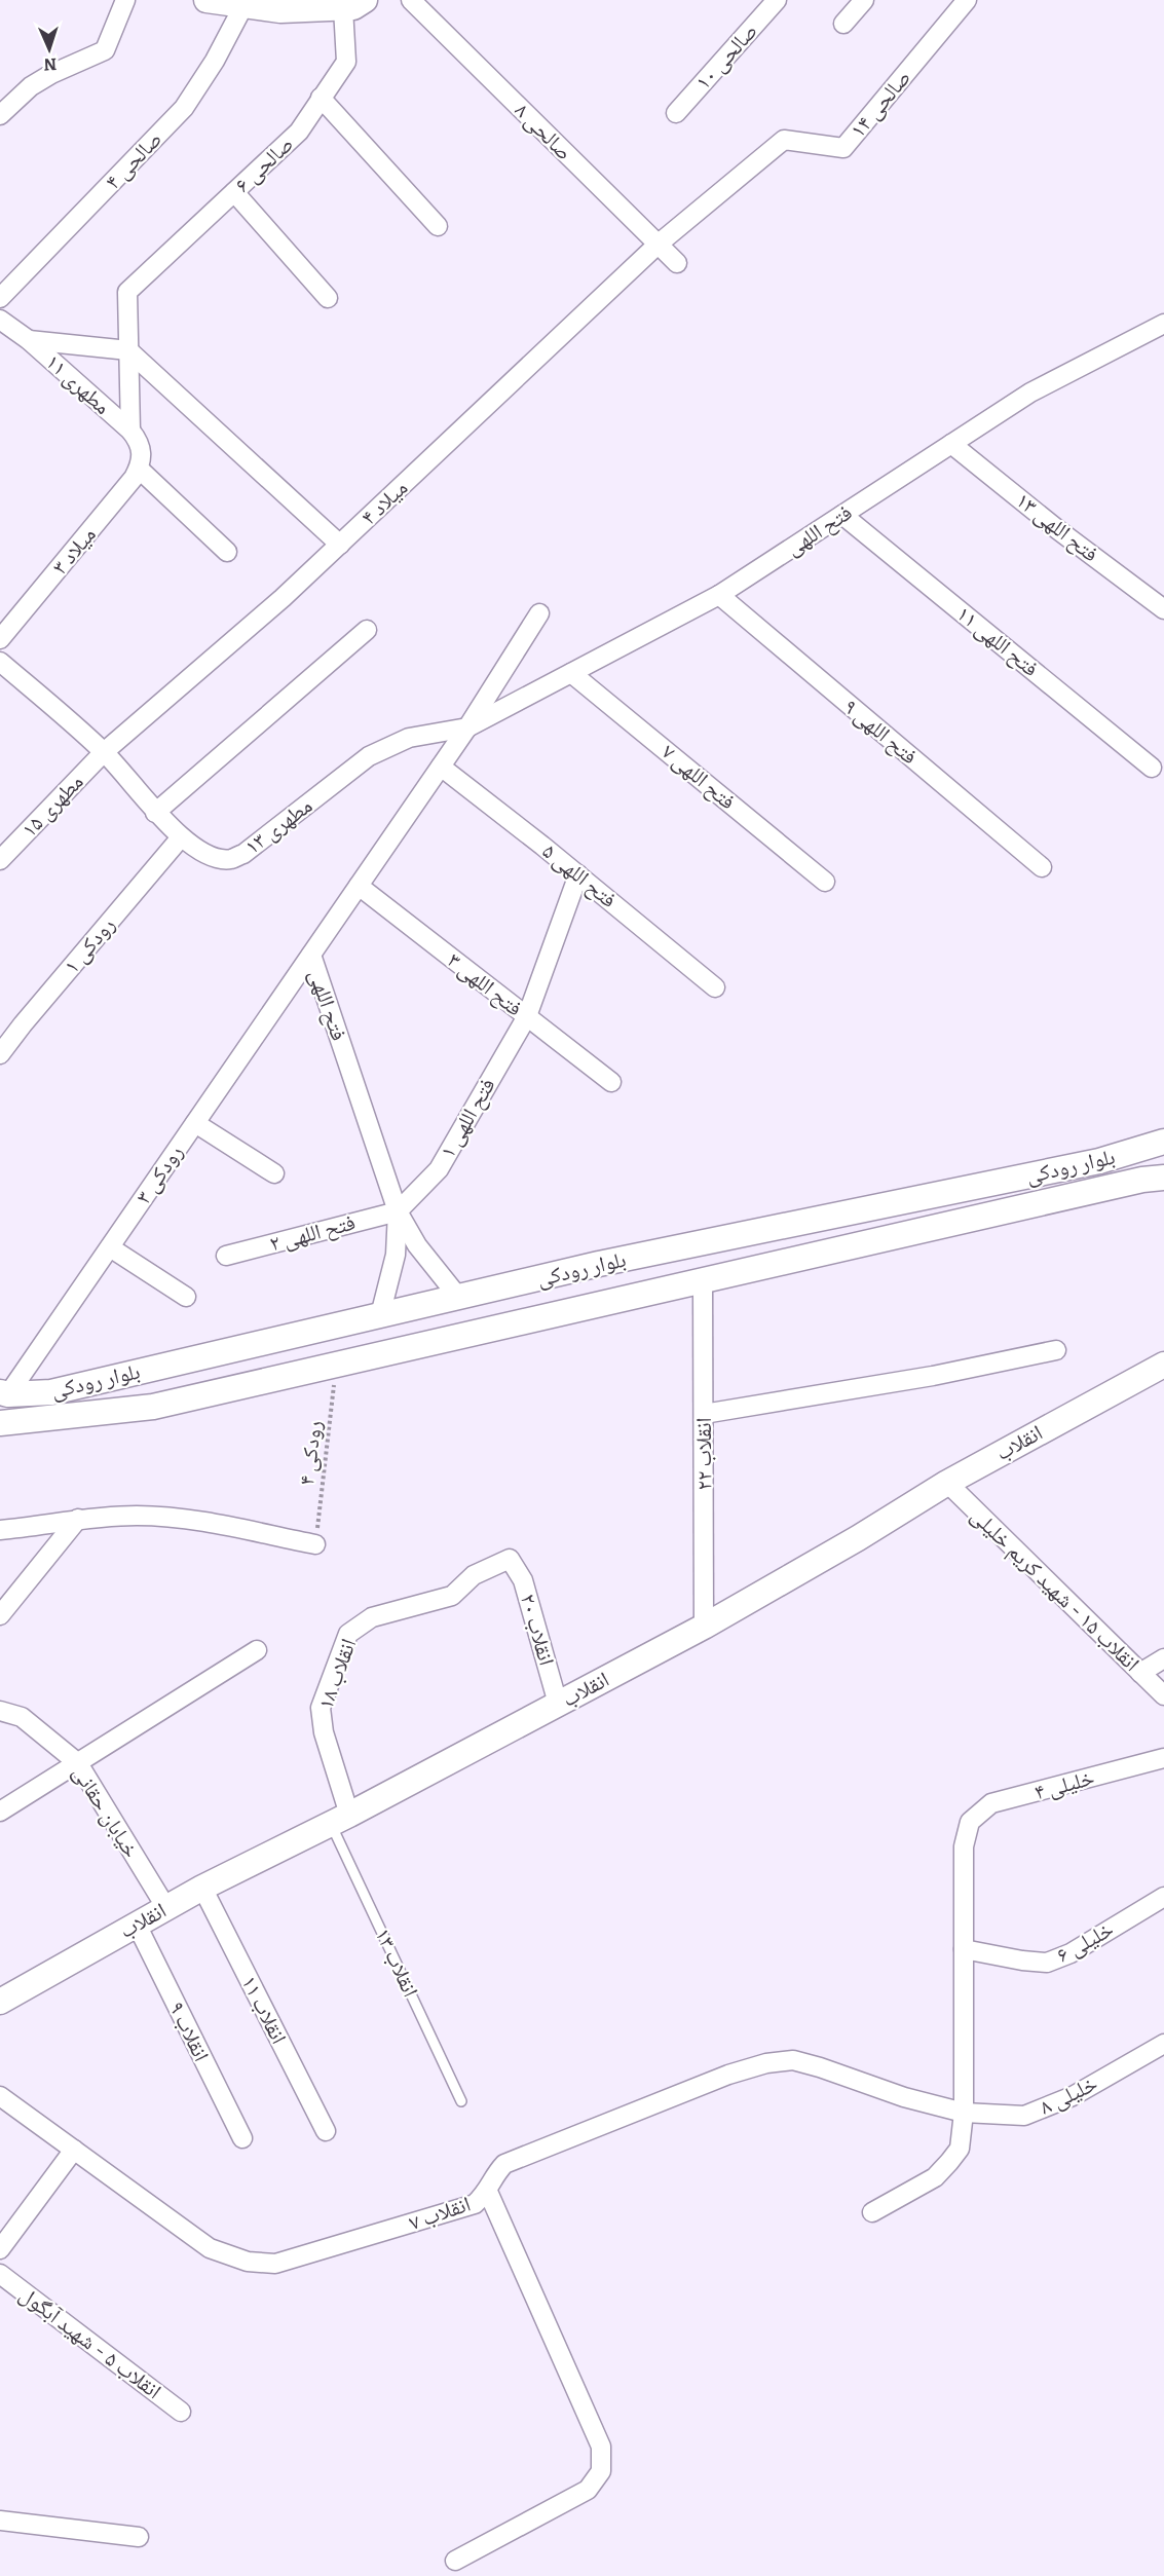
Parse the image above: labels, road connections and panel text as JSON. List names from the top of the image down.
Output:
{
  "streets": {
    "main road": ["بلوار رودکی", "انقلاب"],
    "street": [
      "صالحی ۱۰",
      "صالحی ۱۴",
      "صالحی ۸",
      "صالحی ۴",
      "صالحی ۶",
      "مطهری ۱۱",
      "میلاد ۴",
      "فتح اللهی ۱۳",
      "فتح اللهی",
      "میلاد ۳",
      "فتح اللهی ۱۱",
      "فتح اللهی ۹",
      "فتح اللهی ۷",
      "مطهری ۱۵",
      "مطهری ۱۳",
      "فتح اللهی ۵",
      "رودکی ۱",
      "فتح اللهی ۳",
      "فتح اللهی ۱",
      "رودکی ۳",
      "فتح اللهی ۲",
      "انقلاب ۲۲",
      "انقلاب ۱۵ - شهید کریم خلیلی",
      "انقلاب ۲۰",
      "انقلاب ۱۸",
      "خلیلی ۴",
      "خیابان حقانی",
      "خلیلی ۶",
      "انقلاب ۱۱",
      "انقلاب ۹",
      "خلیلی ۸",
      "انقلاب ۷",
      "انقلاب ۵ - شهید آبگول"
    ],
    "lane": ["انقلاب ۱۳"],
    "path": ["رودکی ۴"]
  },
  "crossings": [
    ["صالحی ۱۴", "صالحی ۸"],
    ["صالحی ۱۴", "میلاد ۴"],
    ["صالحی ۸", "میلاد ۴"],
    ["مطهری ۱۱", "میلاد ۳"],
    ["میلاد ۴", "مطهری ۱۵"],
    ["میلاد ۴", "مطهری ۱۳"],
    ["فتح اللهی ۱۳", "فتح اللهی"],
    ["فتح اللهی", "فتح اللهی ۱۱"],
    ["فتح اللهی", "فتح اللهی ۹"],
    ["فتح اللهی", "فتح اللهی ۷"],
    ["فتح اللهی", "مطهری ۱۳"],
    ["فتح اللهی", "فتح اللهی ۵"],
    ["فتح اللهی", "فتح اللهی ۳"],
    ["فتح اللهی", "فتح اللهی ۱"],
    ["فتح اللهی", "رودکی ۳"],
    ["فتح اللهی", "فتح اللهی ۲"],
    ["مطهری ۱۵", "مطهری ۱۳"],
    ["مطهری ۱۳", "رودکی ۱"],
    ["فتح اللهی ۵", "فتح اللهی ۱"],
    ["فتح اللهی ۳", "فتح اللهی ۱"],
    ["فتح اللهی ۱", "فتح اللهی ۲"],
    ["بلوار رودکی", "رودکی ۳"],
    ["بلوار رودکی", "رودکی ۴"],
    ["بلوار رودکی", "انقلاب ۲۲"],
    ["انقلاب", "انقلاب ۲۲"],
    ["انقلاب", "انقلاب ۱۵ - شهید کریم خلیلی"],
    ["انقلاب", "انقلاب ۲۰"],
    ["انقلاب", "انقلاب ۱۸"],
    ["انقلاب", "خیابان حقانی"],
    ["انقلاب", "انقلاب ۱۳"],
    ["انقلاب", "انقلاب ۱۱"],
    ["انقلاب", "انقلاب ۹"],
    ["انقلاب ۲۰", "انقلاب ۱۸"],
    ["انقلاب ۱۸", "انقلاب ۱۳"],
    ["خلیلی ۴", "خلیلی ۶"],
    ["خلیلی ۸", "انقلاب ۷"]
  ],
  "north": "bottom"
}
